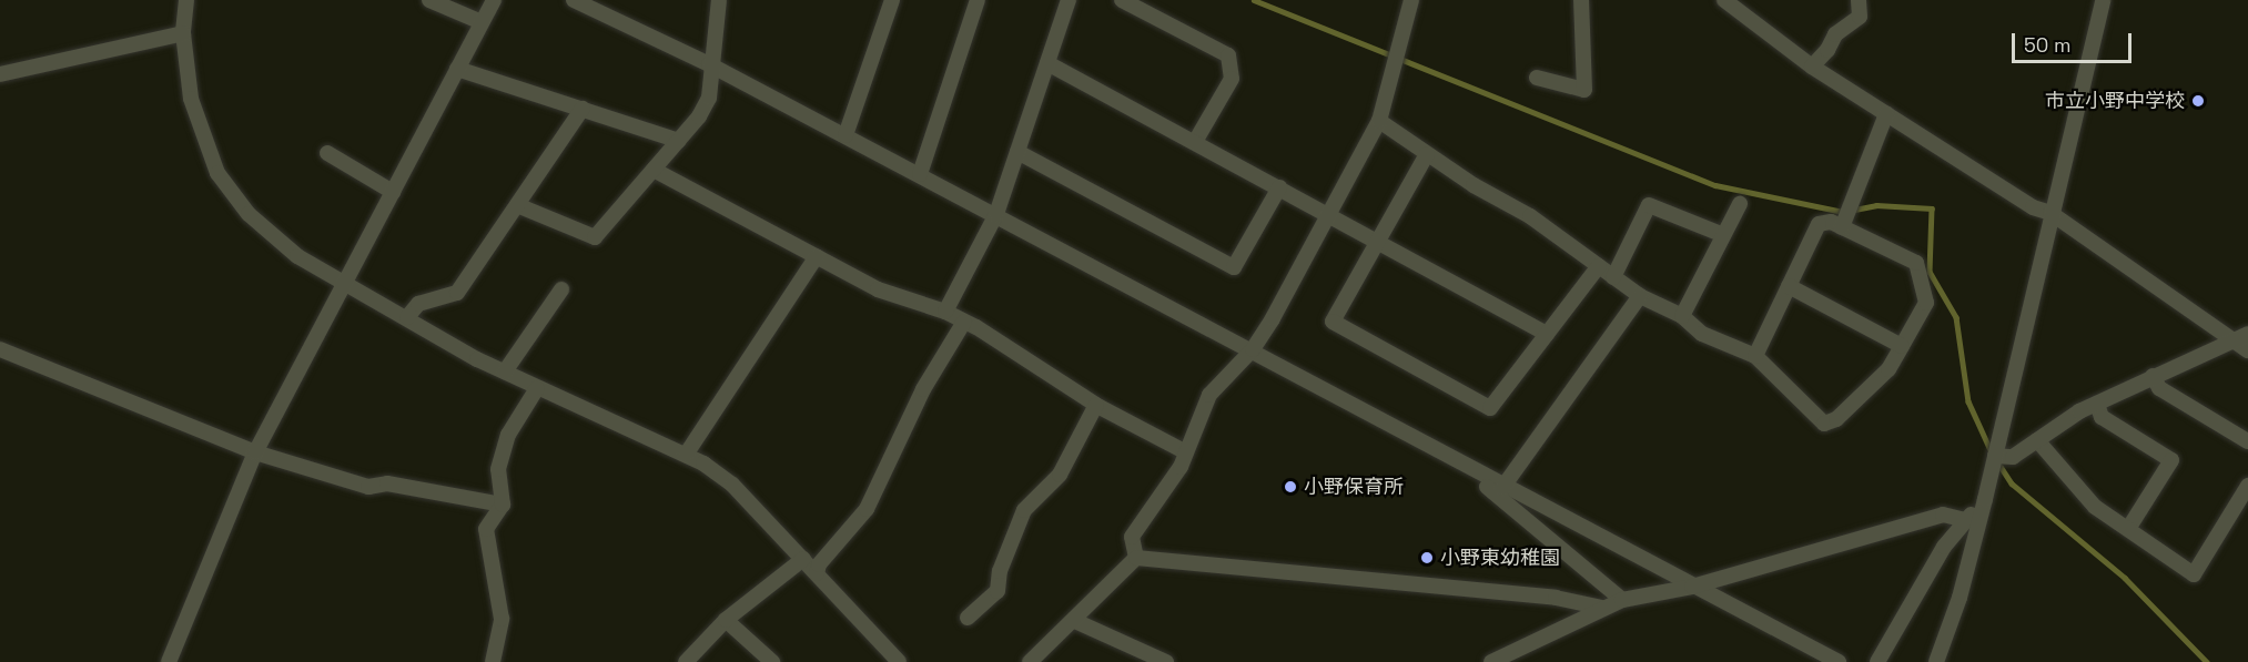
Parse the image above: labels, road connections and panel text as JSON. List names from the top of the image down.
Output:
{
  "places": ["市立小野中学校", "小野保育所", "小野東幼稚園"],
  "scale_bar": "50 m"
}
